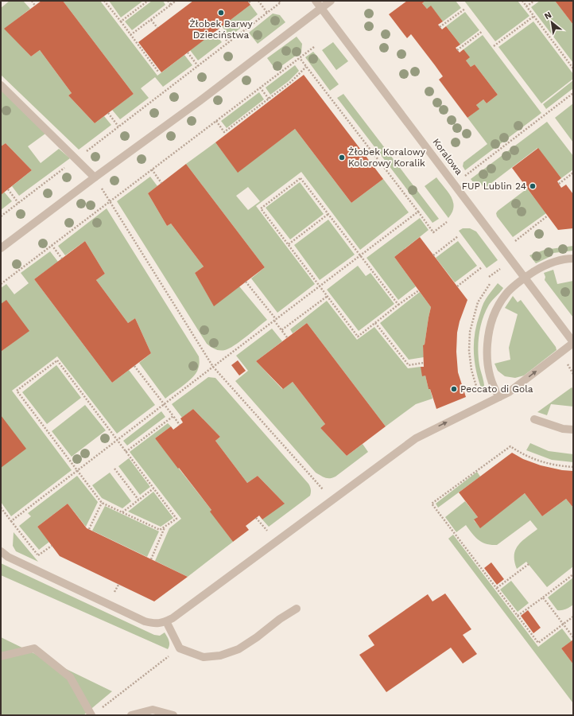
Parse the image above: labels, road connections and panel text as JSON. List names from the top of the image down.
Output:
{
  "streets": {
    "street": ["Koralowa"]
  },
  "places": [
    "Żłobek Barwy Dzieciństwa",
    "Żłobek Koralowy Kolorowy Koralik",
    "FUP Lublin 24",
    "Peccato di Gola"
  ],
  "north": "top left"
}
